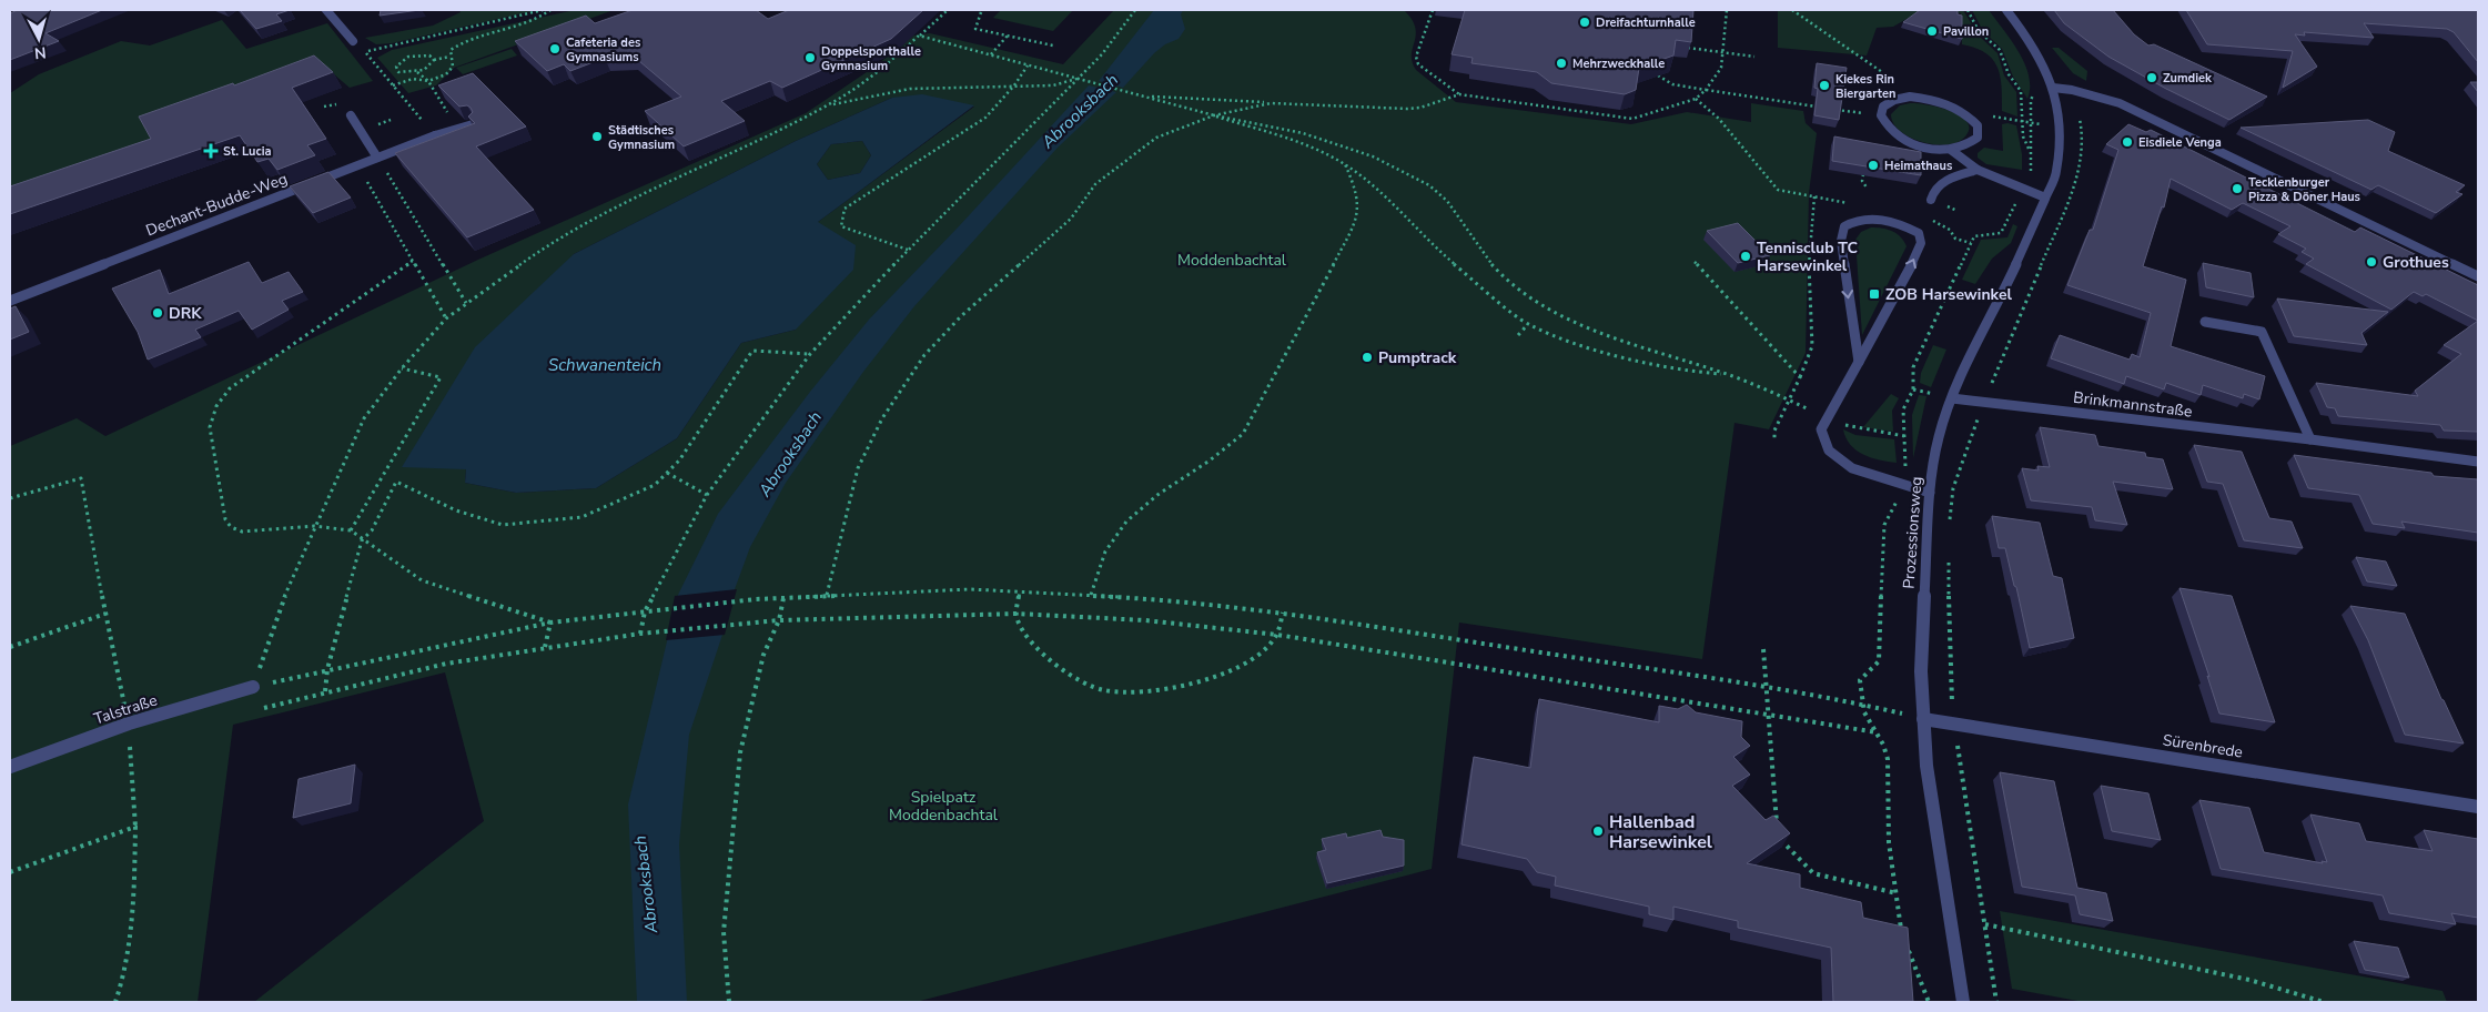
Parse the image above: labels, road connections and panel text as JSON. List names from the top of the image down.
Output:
{
  "streets": {
    "street": [
      "Dechant-Budde-Weg",
      "Brinkmannstraße",
      "Prozessionsweg",
      "Talstraße",
      "Sürenbrede"
    ]
  },
  "crossings": [
    ["Brinkmannstraße", "Prozessionsweg"],
    ["Prozessionsweg", "Sürenbrede"]
  ],
  "water": ["Abrooksbach", "Schwanenteich"],
  "parks": ["Moddenbachtal", "Spielpatz Moddenbachtal"],
  "places": {
    "other": [
      "Dreifachturnhalle",
      "Pavillon",
      "Cafeteria des Gymnasiums",
      "Doppelsporthalle Gymnasium",
      "Mehrzweckhalle",
      "Zumdiek",
      "Kiekes Rin Biergarten",
      "Städtisches Gymnasium",
      "Eisdiele Venga",
      "Heimathaus",
      "Tecklenburger Pizza & Döner Haus",
      "Tennisclub TC Harsewinkel",
      "Grothues",
      "DRK",
      "Pumptrack",
      "Hallenbad Harsewinkel"
    ],
    "health": ["St. Lucia"],
    "transit": ["ZOB Harsewinkel"]
  },
  "north": "bottom"
}
